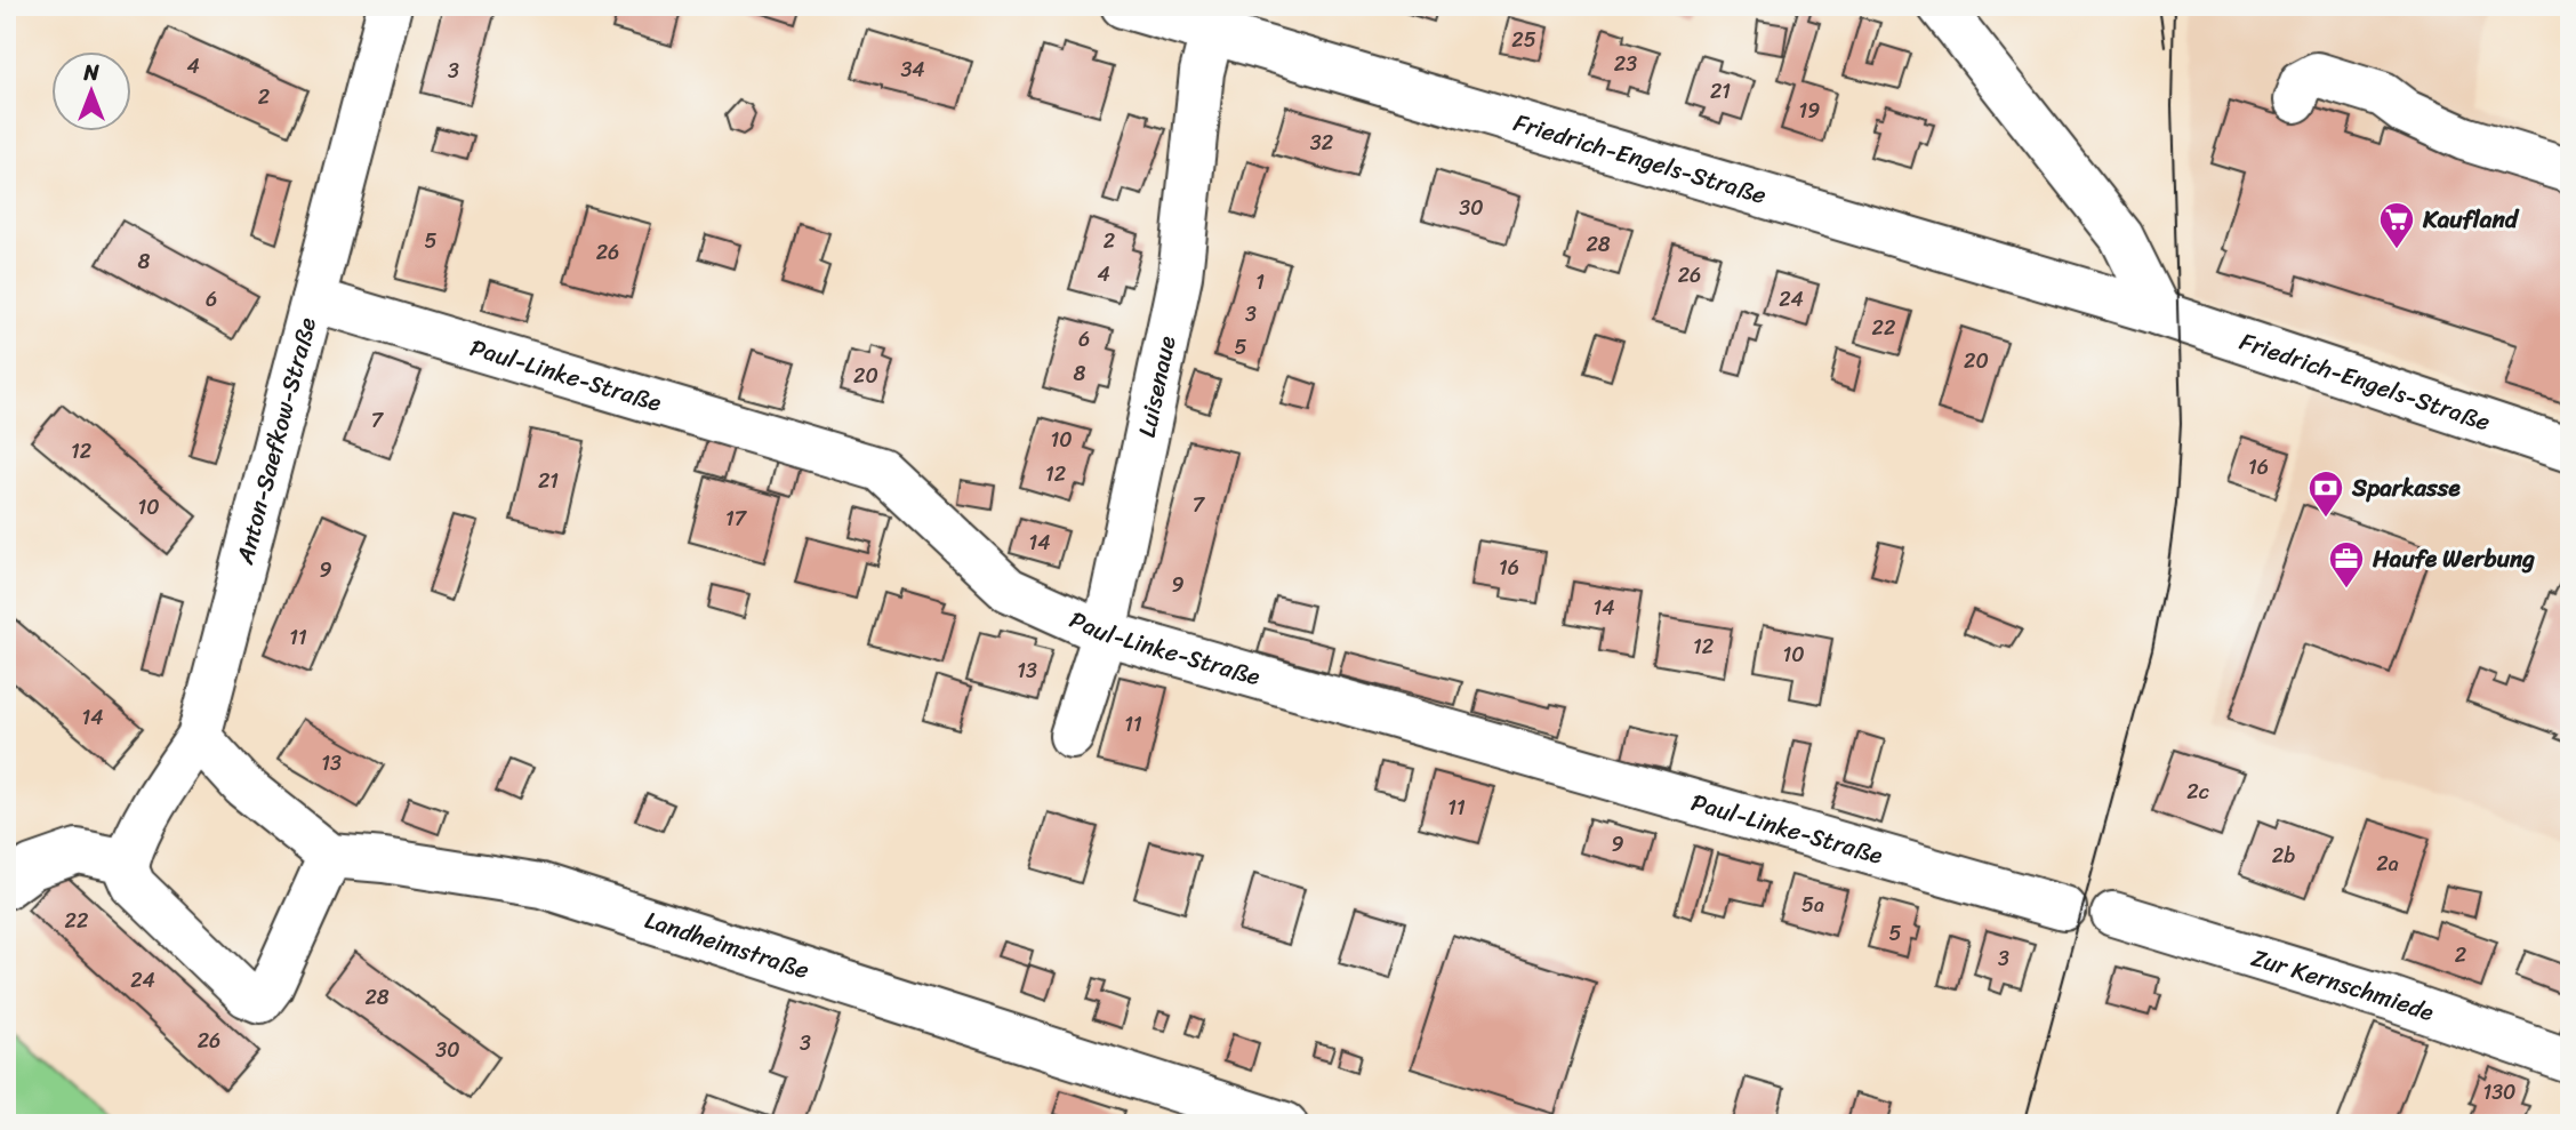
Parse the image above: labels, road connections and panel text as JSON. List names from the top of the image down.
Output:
{
  "streets": {
    "street": [
      "Friedrich-Engels-Straße",
      "Paul-Linke-Straße",
      "Luisenaue",
      "Anton-Saefkow-Straße",
      "Landheimstraße",
      "Zur Kernschmiede"
    ]
  },
  "crossings": [
    ["Friedrich-Engels-Straße", "Luisenaue"],
    ["Paul-Linke-Straße", "Luisenaue"],
    ["Paul-Linke-Straße", "Anton-Saefkow-Straße"]
  ],
  "places": {
    "supermarket": ["Kaufland"],
    "bank": ["Sparkasse"],
    "office": ["Haufe Werbung"]
  },
  "house_numbers": [
    "25",
    "23",
    "4",
    "34",
    "3",
    "21",
    "2",
    "19",
    "32",
    "30",
    "5",
    "2",
    "28",
    "26",
    "8",
    "4",
    "26",
    "1",
    "6",
    "24",
    "3",
    "22",
    "6",
    "5",
    "20",
    "8",
    "20",
    "7",
    "10",
    "12",
    "16",
    "12",
    "21",
    "7",
    "10",
    "17",
    "14",
    "16",
    "9",
    "9",
    "14",
    "11",
    "12",
    "10",
    "13",
    "14",
    "11",
    "13",
    "2c",
    "11",
    "9",
    "2b",
    "2a",
    "5a",
    "22",
    "5",
    "2",
    "3",
    "24",
    "28",
    "26",
    "3",
    "30",
    "130"
  ],
  "north": "top"
}
